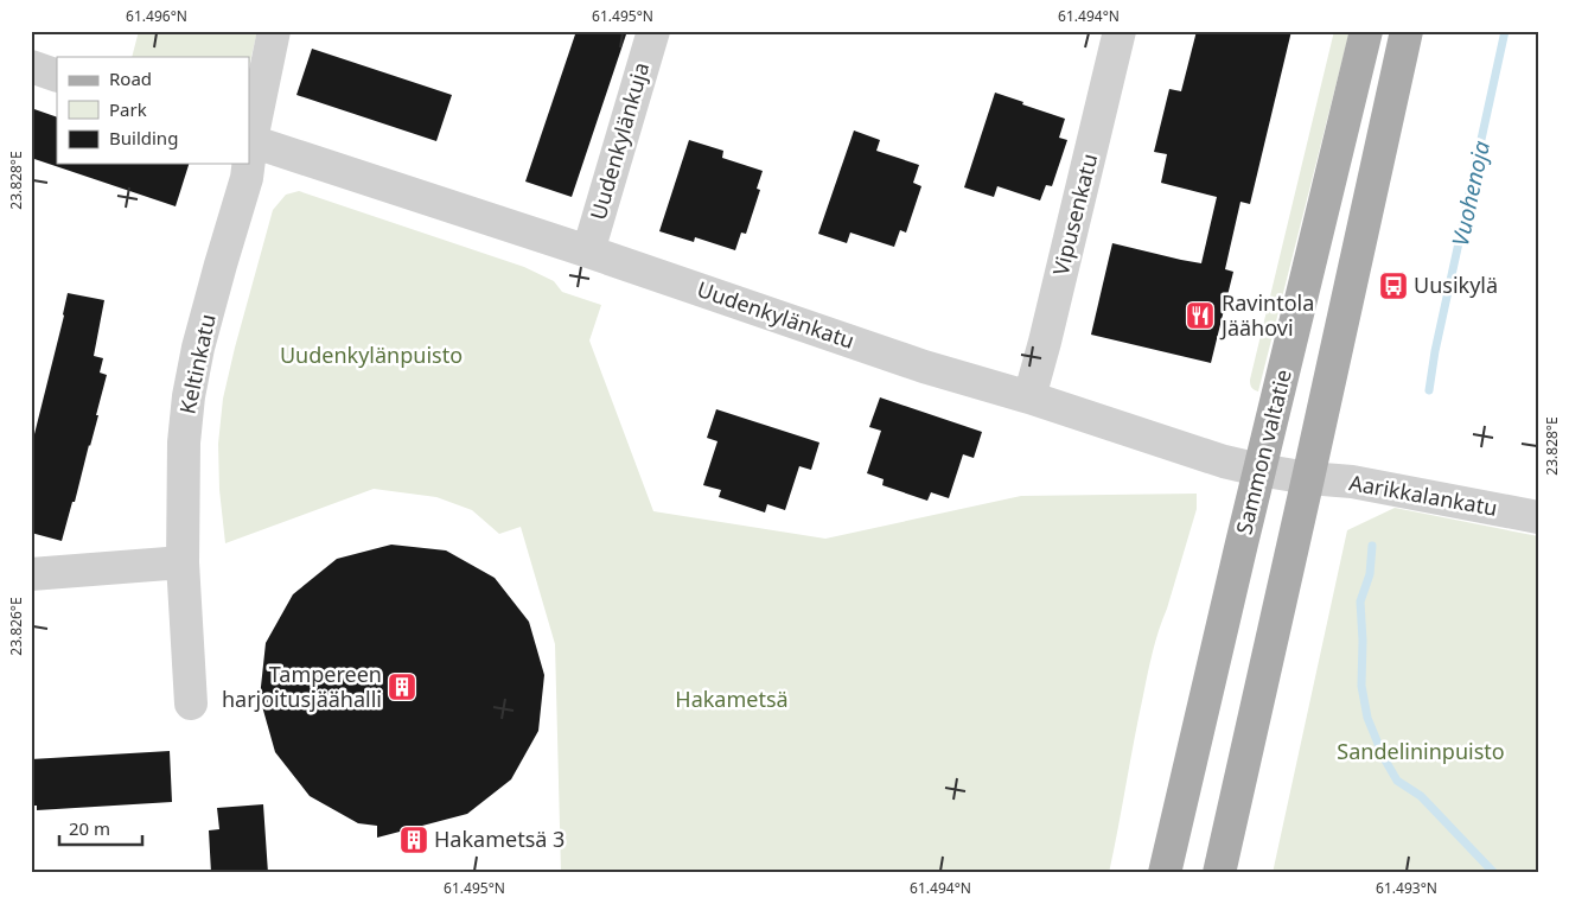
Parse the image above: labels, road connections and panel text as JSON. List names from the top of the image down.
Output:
{
  "streets": {
    "main road": ["Sammon valtatie"],
    "street": [
      "Uudenkylänkuja",
      "Vipusenkatu",
      "Uudenkylänkatu",
      "Keltinkatu",
      "Aarikkalankatu"
    ]
  },
  "crossings": [
    ["Uudenkylänkuja", "Uudenkylänkatu"],
    ["Vipusenkatu", "Uudenkylänkatu"],
    ["Uudenkylänkatu", "Keltinkatu"],
    ["Uudenkylänkatu", "Sammon valtatie"],
    ["Uudenkylänkatu", "Aarikkalankatu"]
  ],
  "water": ["Vuohenoja"],
  "parks": ["Uudenkylänpuisto", "Hakametsä", "Sandelininpuisto"],
  "places": {
    "bus stop": ["Uusikylä"],
    "restaurant": ["Ravintola Jäähovi"],
    "building": ["Tampereen harjoitusjäähalli", "Hakametsä 3"]
  },
  "legend": ["Road", "Park", "Building"],
  "scale_bar": "20 m",
  "coordinates": [
    "61.496°N",
    "61.495°N",
    "61.494°N",
    "23.828°E",
    "23.826°E",
    "61.493°N"
  ]
}
